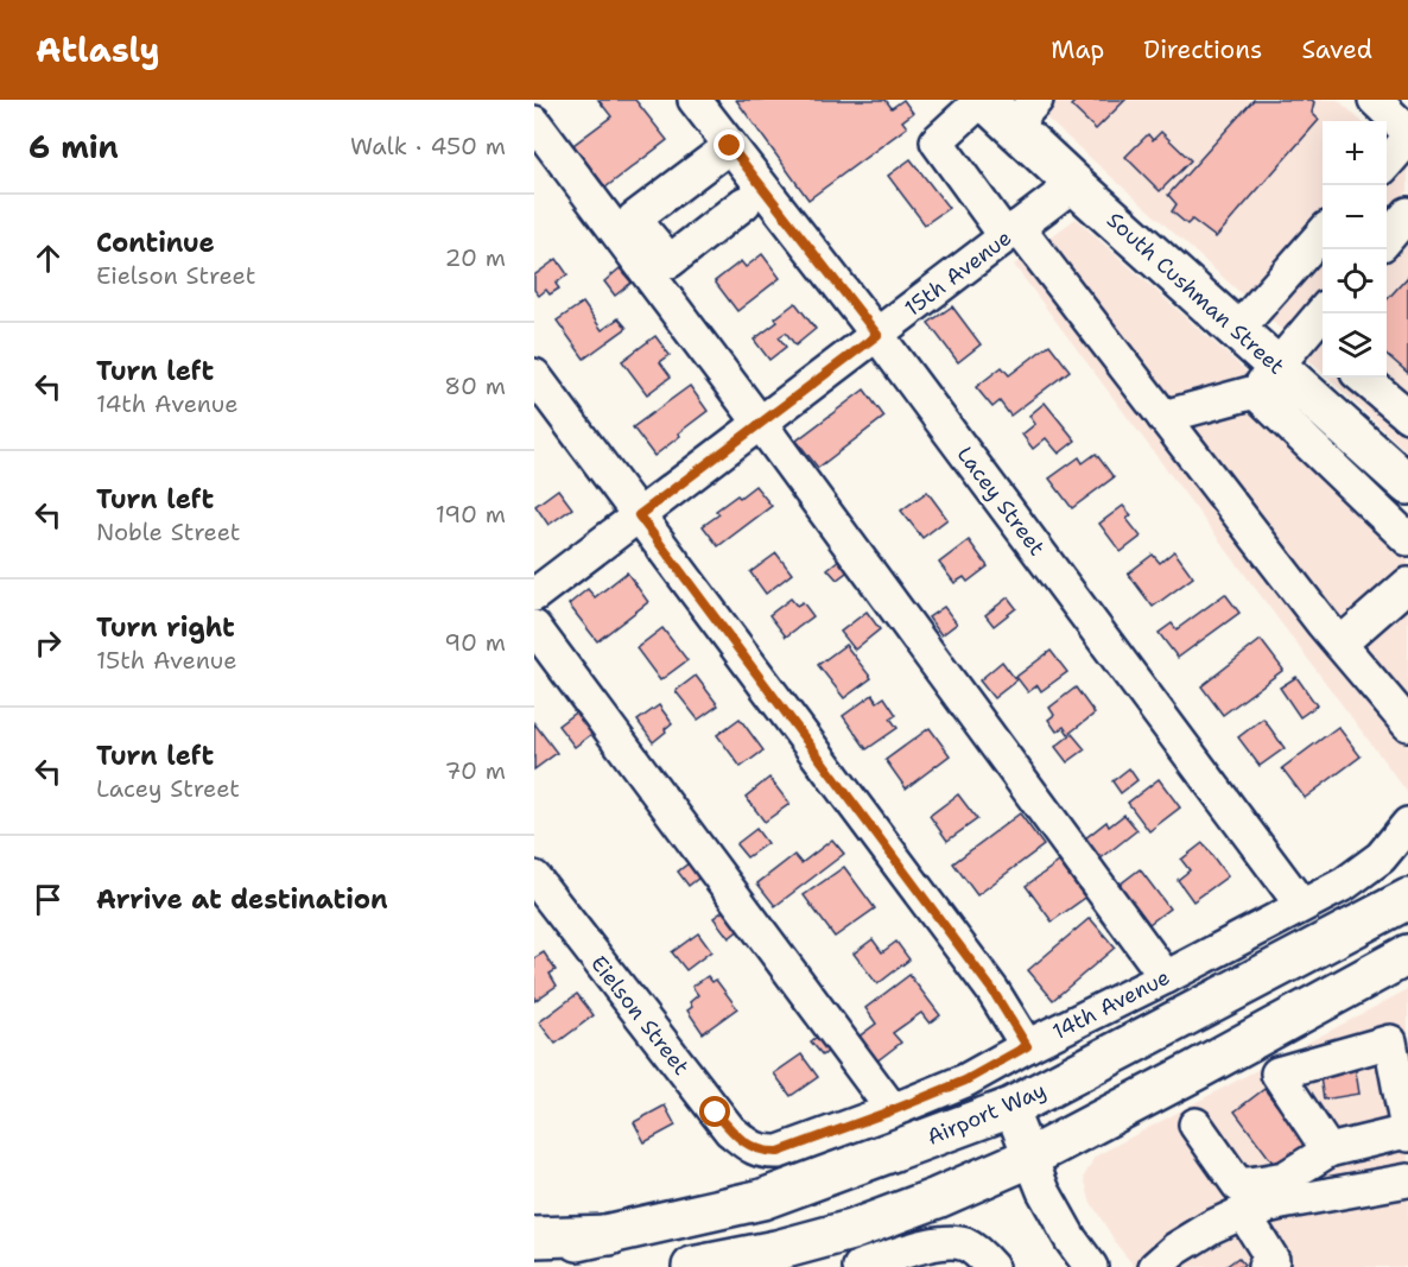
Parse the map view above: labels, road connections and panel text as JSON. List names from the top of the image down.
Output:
{
  "streets": {
    "main road": ["South Cushman Street", "Airport Way"],
    "street": [
      "15th Avenue",
      "Lacey Street",
      "14th Avenue",
      "Eielson Street"
    ]
  },
  "crossings": [
    ["15th Avenue", "South Cushman Street"],
    ["15th Avenue", "Lacey Street"],
    ["Lacey Street", "14th Avenue"],
    ["14th Avenue", "Eielson Street"]
  ],
  "page": {
    "header": "Atlasly",
    "nav": ["Map", "Directions", "Saved"],
    "heading": ["6 min", "Walk · 450 m"],
    "map_buttons": ["+", "−"],
    "list": [
      ["Continue", "Eielson Street", "20 m"],
      ["Turn left", "14th Avenue", "80 m"],
      ["Turn left", "Noble Street", "190 m"],
      ["Turn right", "15th Avenue", "90 m"],
      ["Turn left", "Lacey Street", "70 m"],
      "Arrive at destination"
    ]
  }
}
